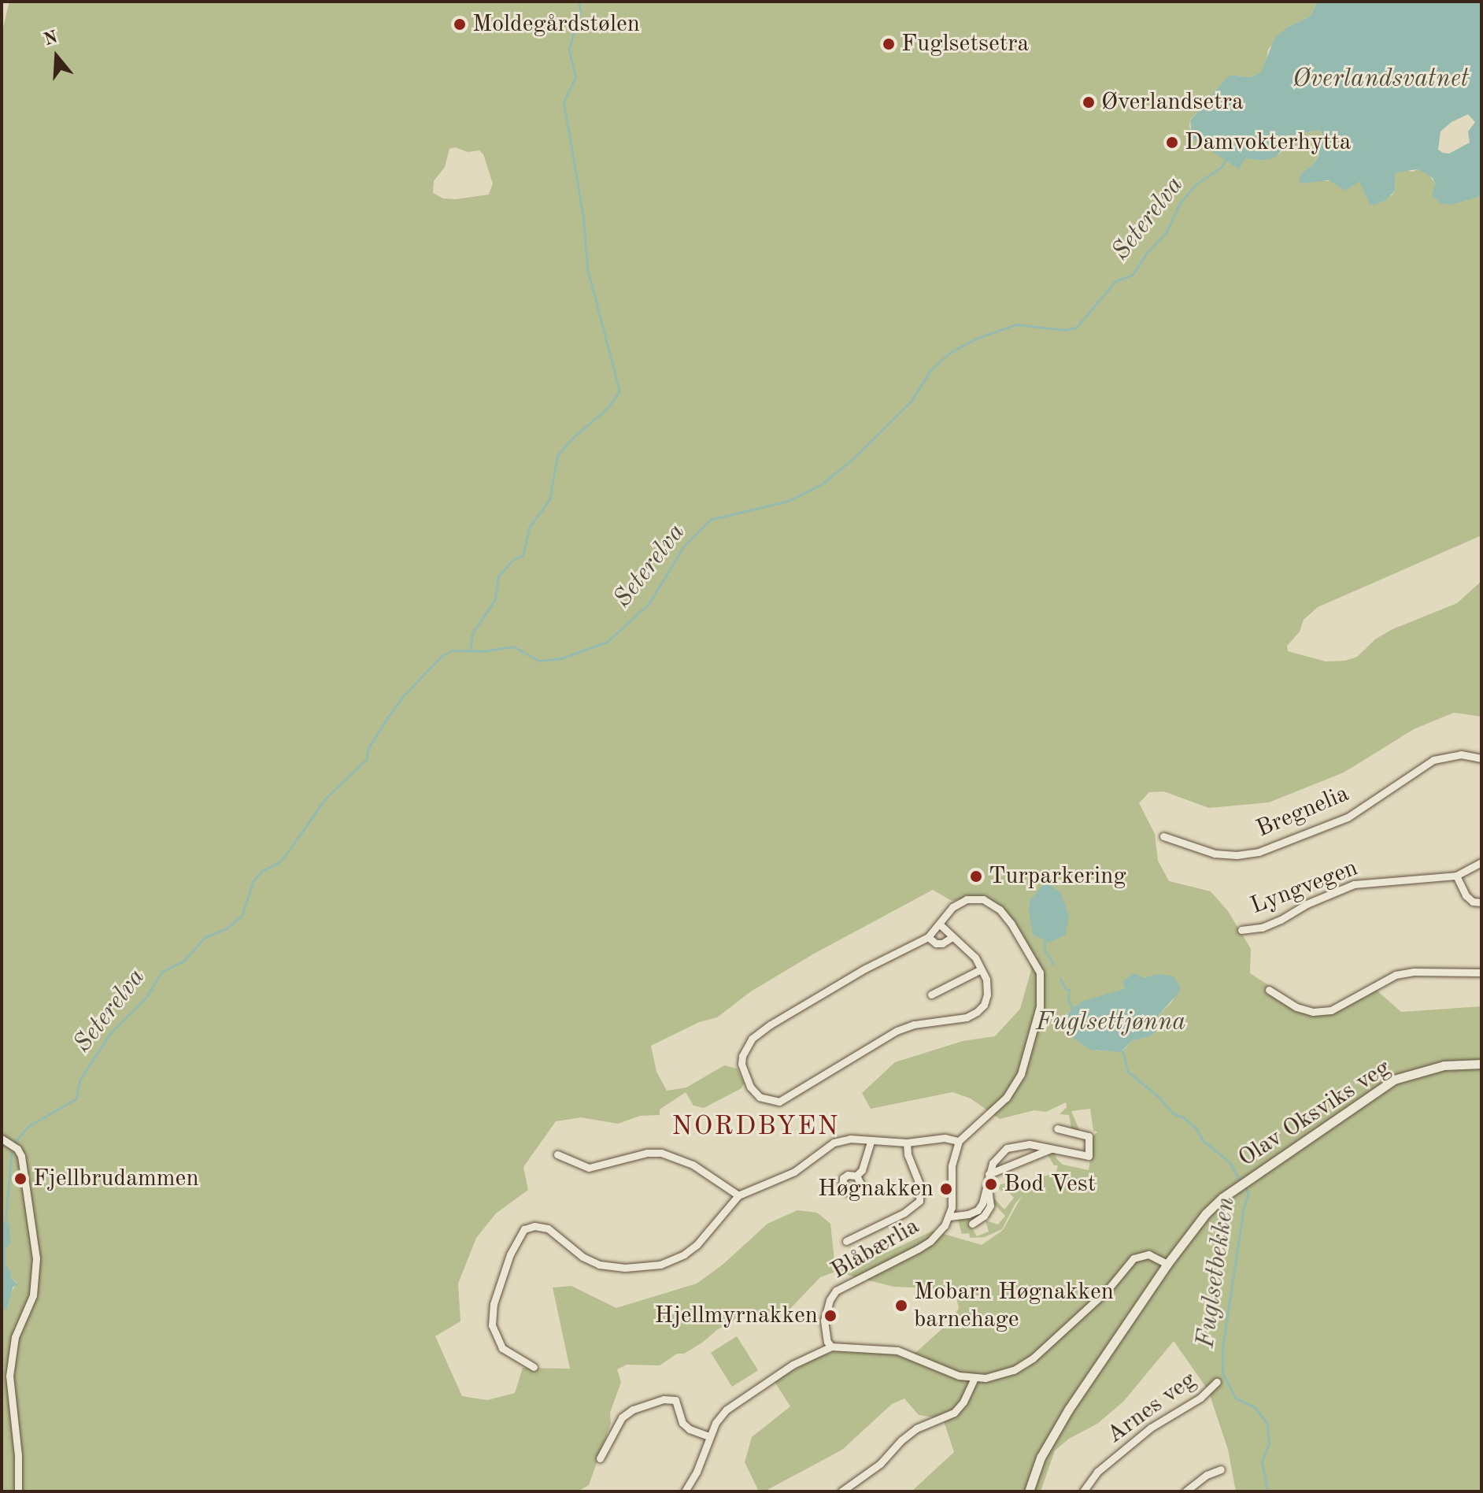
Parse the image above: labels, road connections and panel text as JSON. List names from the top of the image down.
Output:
{
  "streets": {
    "street": [
      "Bregnelia",
      "Lyngvegen",
      "Olav Oksviks veg",
      "Blåbærlia",
      "Arnes veg"
    ]
  },
  "districts": ["NORDBYEN"],
  "water": [
    "Øverlandsvatnet",
    "Seterelva",
    "Fuglsettjønna",
    "Fuglsetbekken"
  ],
  "places": [
    "Moldegårdstølen",
    "Fuglsetsetra",
    "Øverlandsetra",
    "Damvokterhytta",
    "Turparkering",
    "Fjellbrudammen",
    "Bod Vest",
    "Høgnakken",
    "Mobarn Høgnakken barnehage",
    "Hjellmyrnakken"
  ],
  "north": "top"
}
